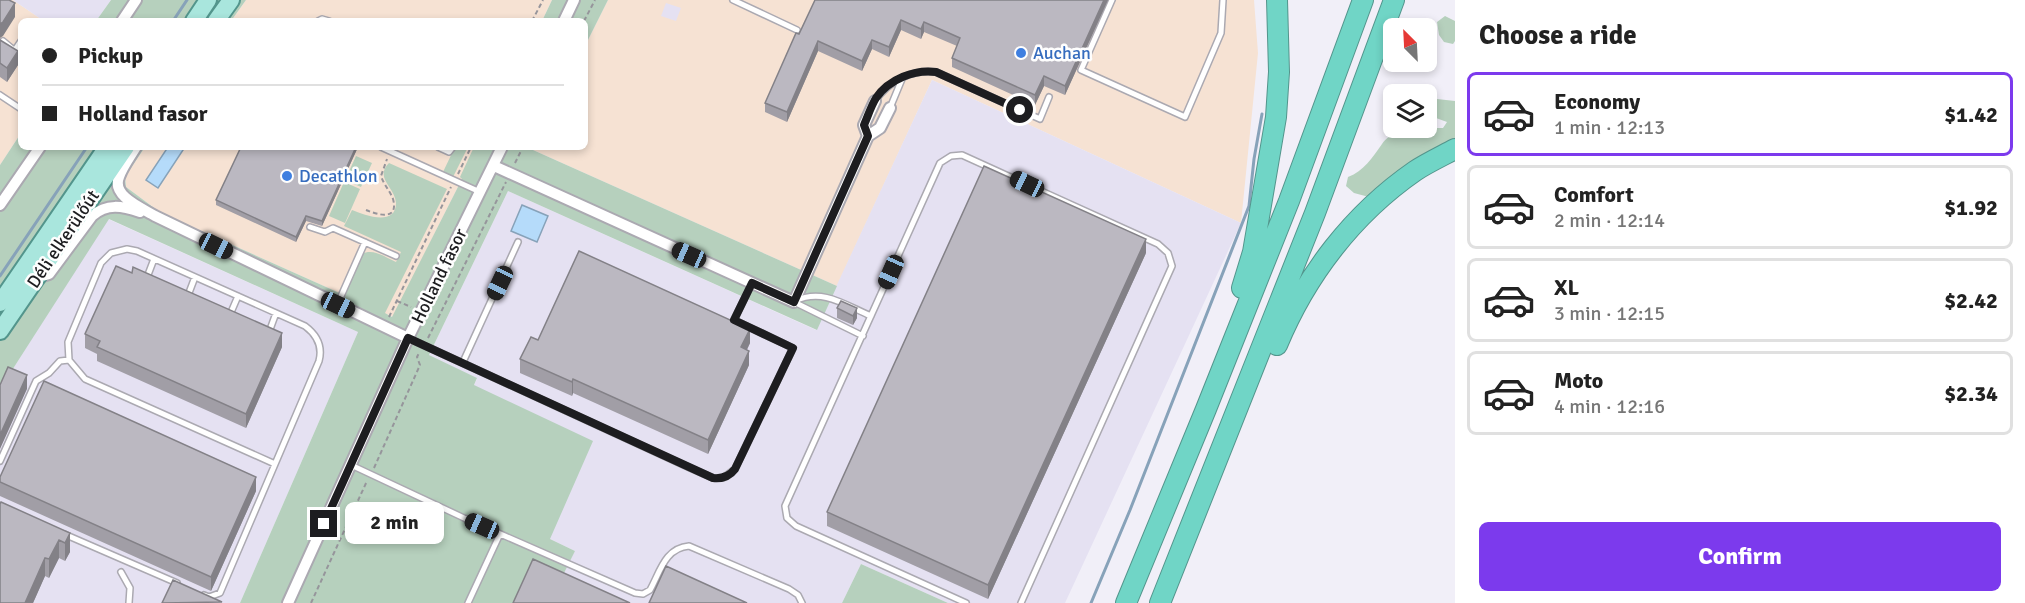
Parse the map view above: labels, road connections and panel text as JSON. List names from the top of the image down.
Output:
{
  "streets": {
    "main road": ["Déli elkerülőút"],
    "street": ["Holland fasor"]
  },
  "places": ["Auchan", "Decathlon"],
  "north": "top left",
  "page": {
    "heading": "Choose a ride",
    "banner": ["Pickup", "Holland fasor"],
    "list": [
      {
        "name": "Economy",
        "note": "1 min · 12:13",
        "value": "$1.42"
      },
      {
        "name": "Comfort",
        "note": "2 min · 12:14",
        "value": "$1.92"
      },
      {
        "name": "XL",
        "note": "3 min · 12:15",
        "value": "$2.42"
      },
      {
        "name": "Moto",
        "note": "4 min · 12:16",
        "value": "$2.34"
      }
    ],
    "bubble": "2 min",
    "buttons": "Confirm"
  }
}
